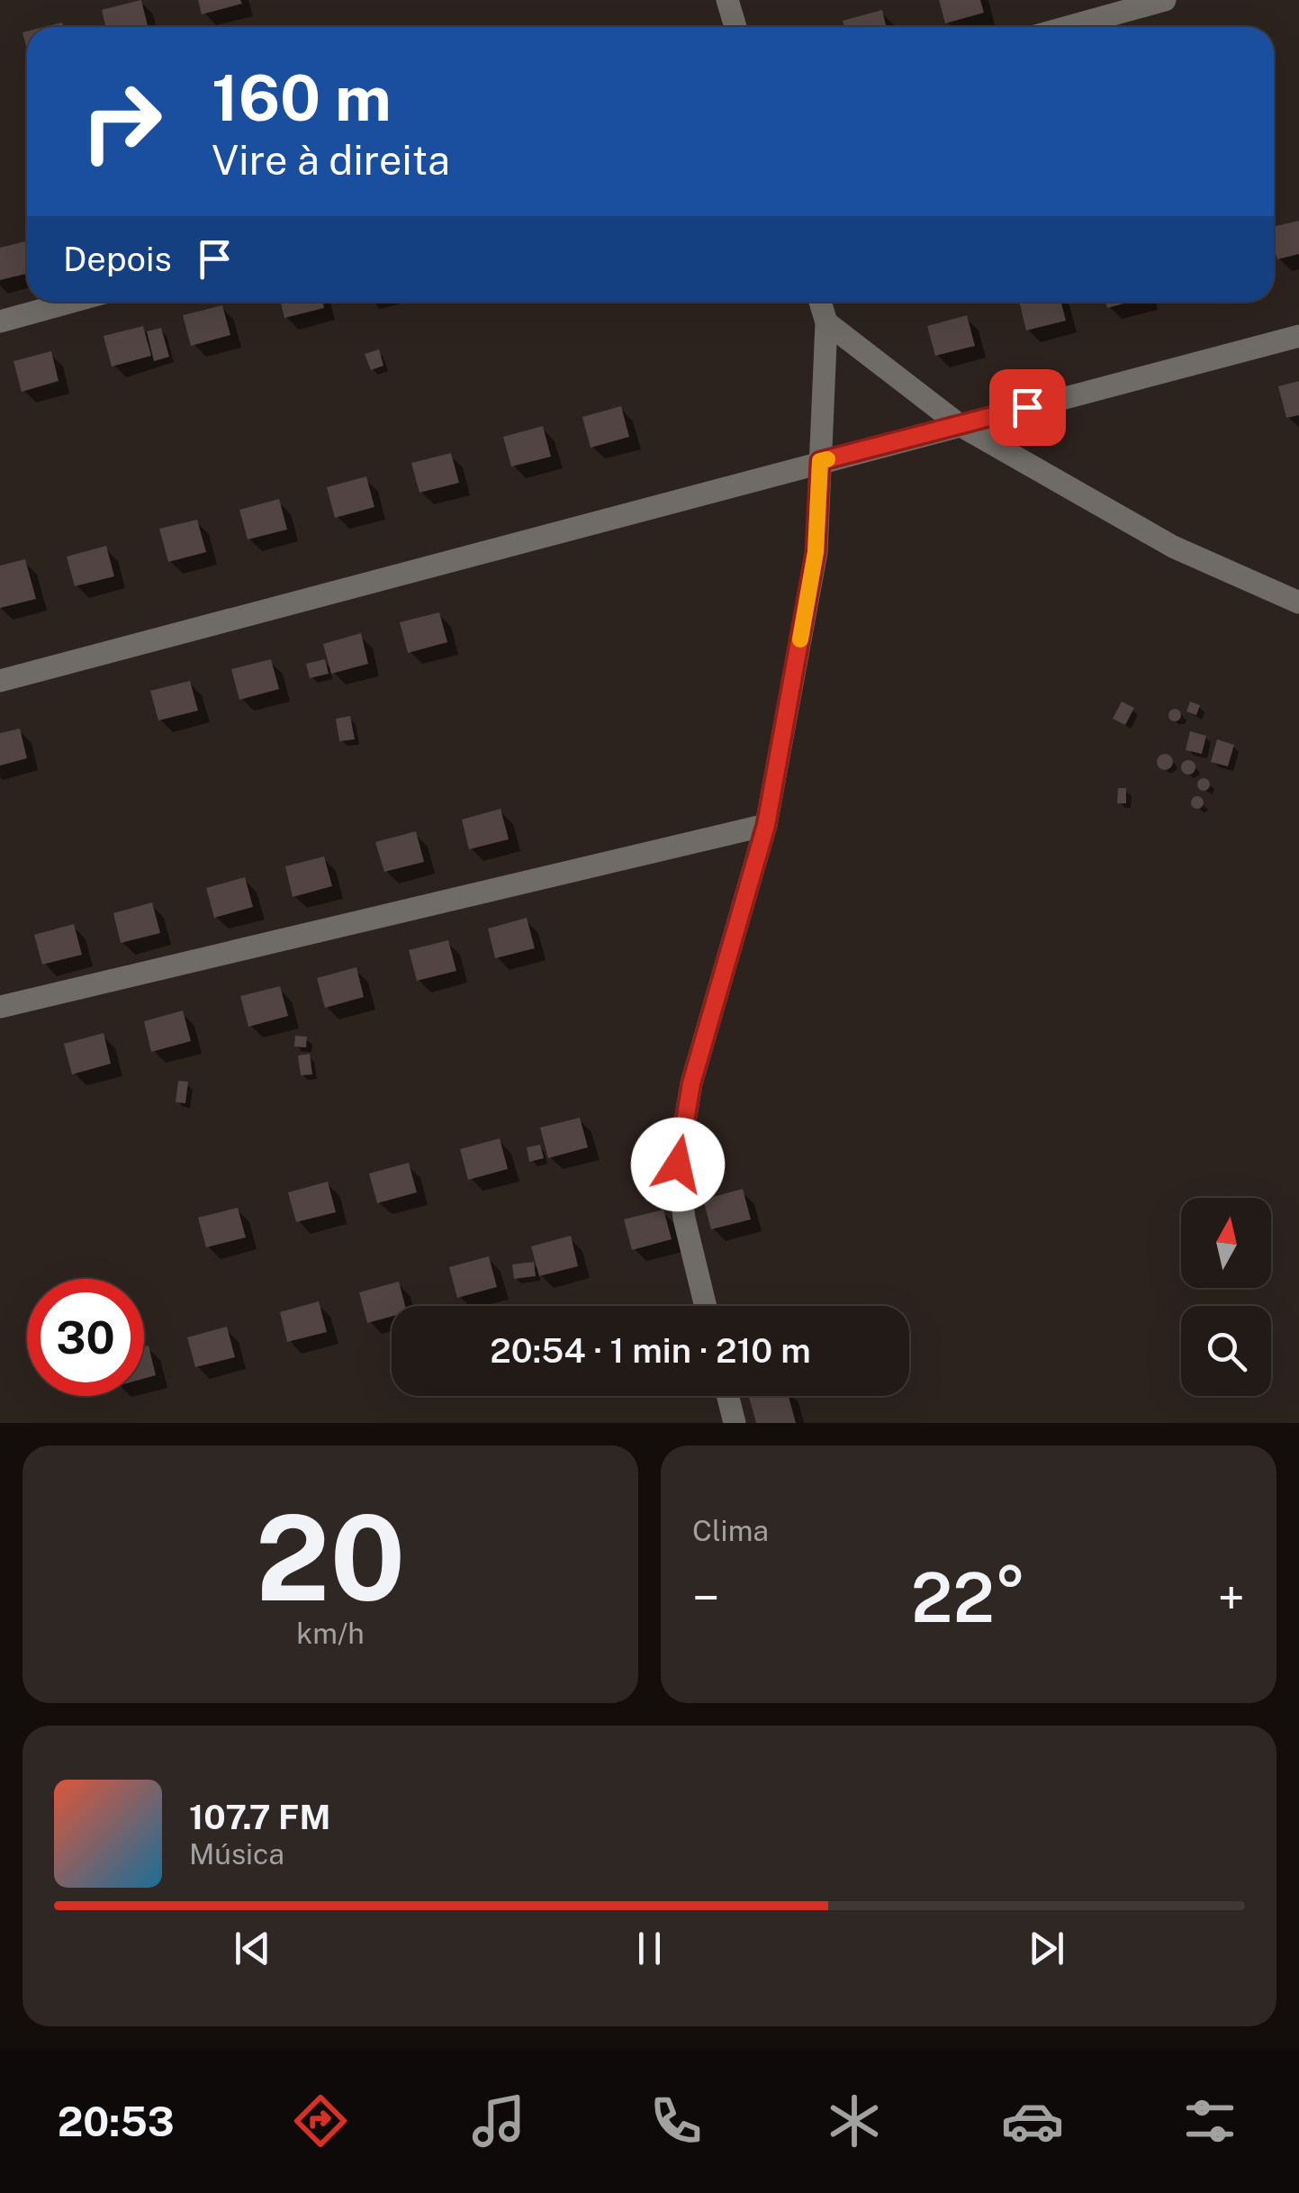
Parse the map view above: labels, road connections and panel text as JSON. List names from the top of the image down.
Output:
{
  "north": "top",
  "page": {
    "turn": ["160 m", "Vire à direita"],
    "then": "Depois",
    "limit": "30",
    "trip": "20:54 · 1 min · 210 m",
    "tile": [
      ["20", "km/h"],
      "Clima"
    ],
    "heat": ["−", "22°", "+"],
    "song": ["107.7 FM", "Música"],
    "tabs": "20:53"
  }
}
